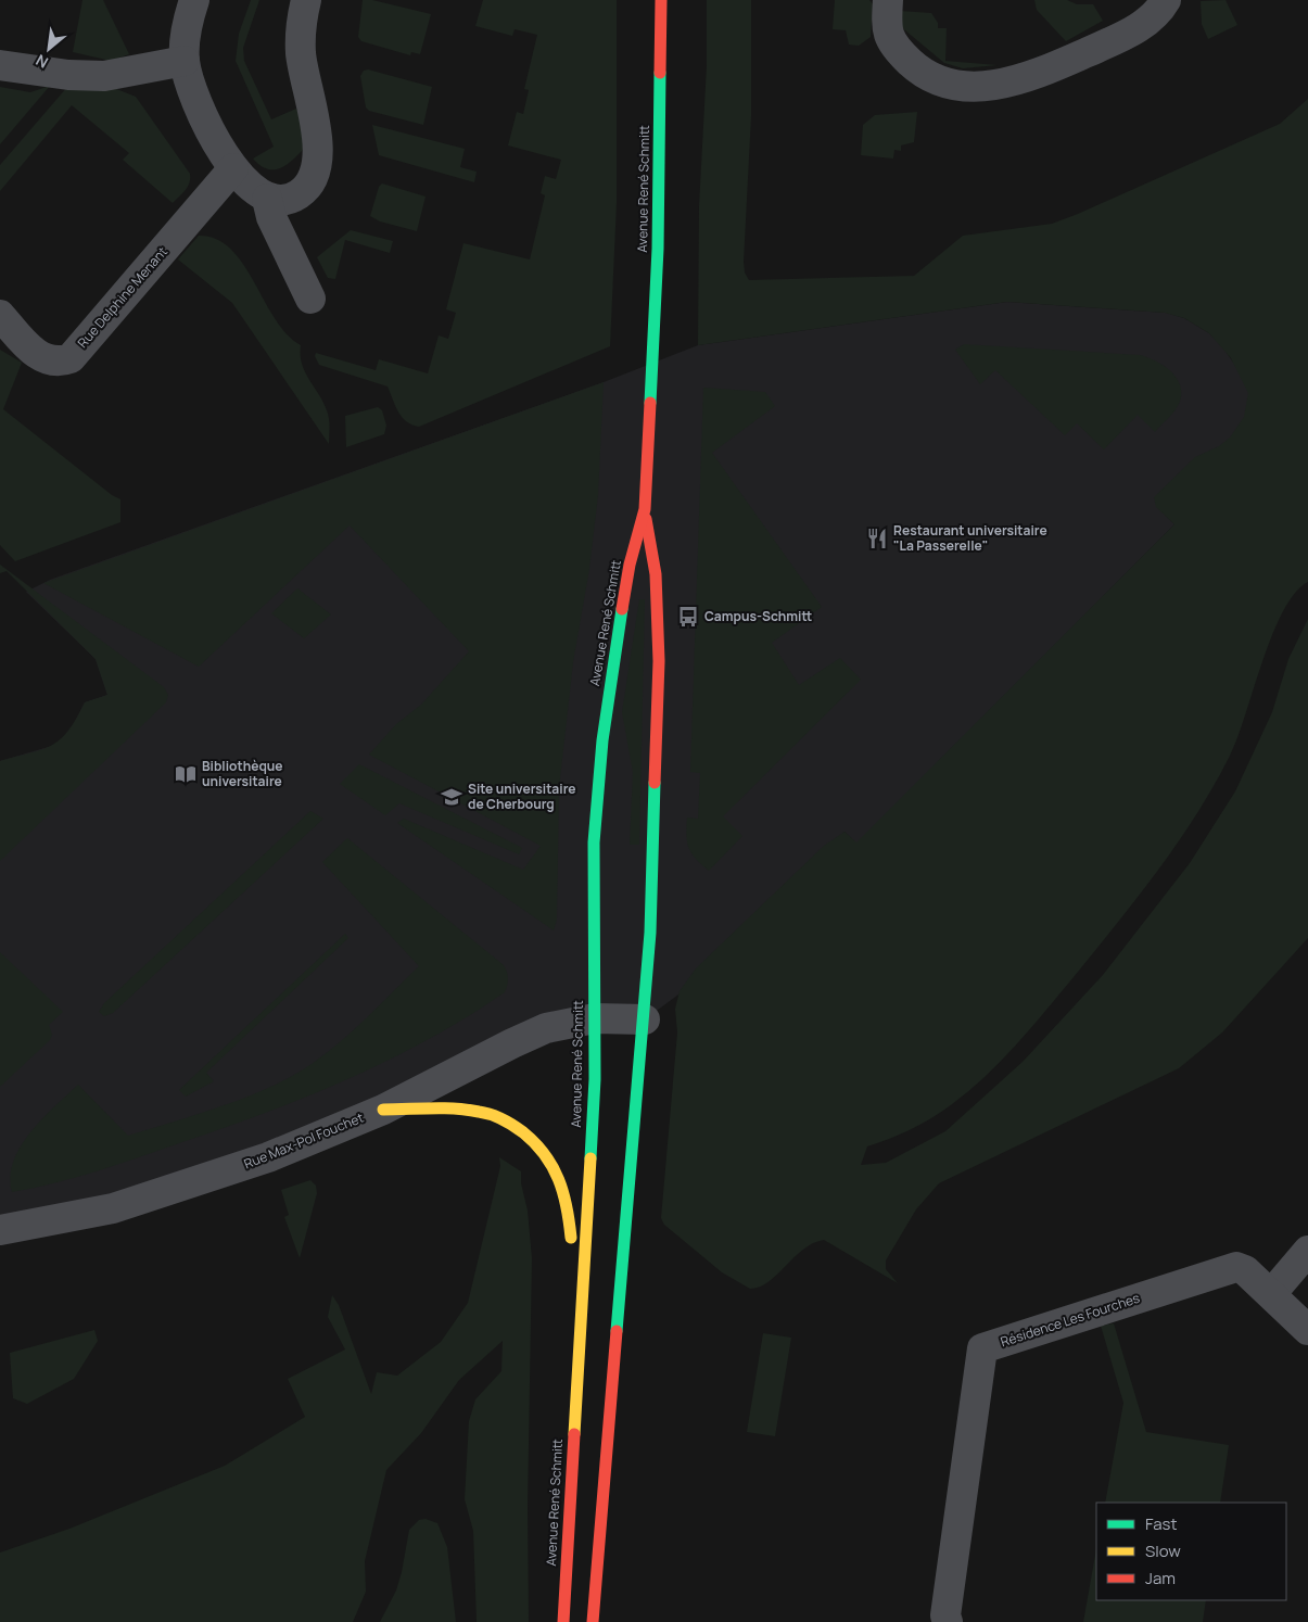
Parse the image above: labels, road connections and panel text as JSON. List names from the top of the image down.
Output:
{
  "streets": {
    "main road": ["Avenue René Schmitt"],
    "street": ["Rue Delphine Menant", "Rue Max-Pol Fouchet", "Résidence Les Fourches"]
  },
  "crossings": [
    ["Avenue René Schmitt", "Rue Max-Pol Fouchet"]
  ],
  "places": {
    "restaurant": ["Restaurant universitaire \"La Passerelle\""],
    "bus stop": ["Campus-Schmitt"],
    "library": ["Bibliothèque universitaire"],
    "school or university": ["Site universitaire de Cherbourg"]
  },
  "legend": ["Fast", "Slow", "Jam"],
  "north": "bottom left"
}
